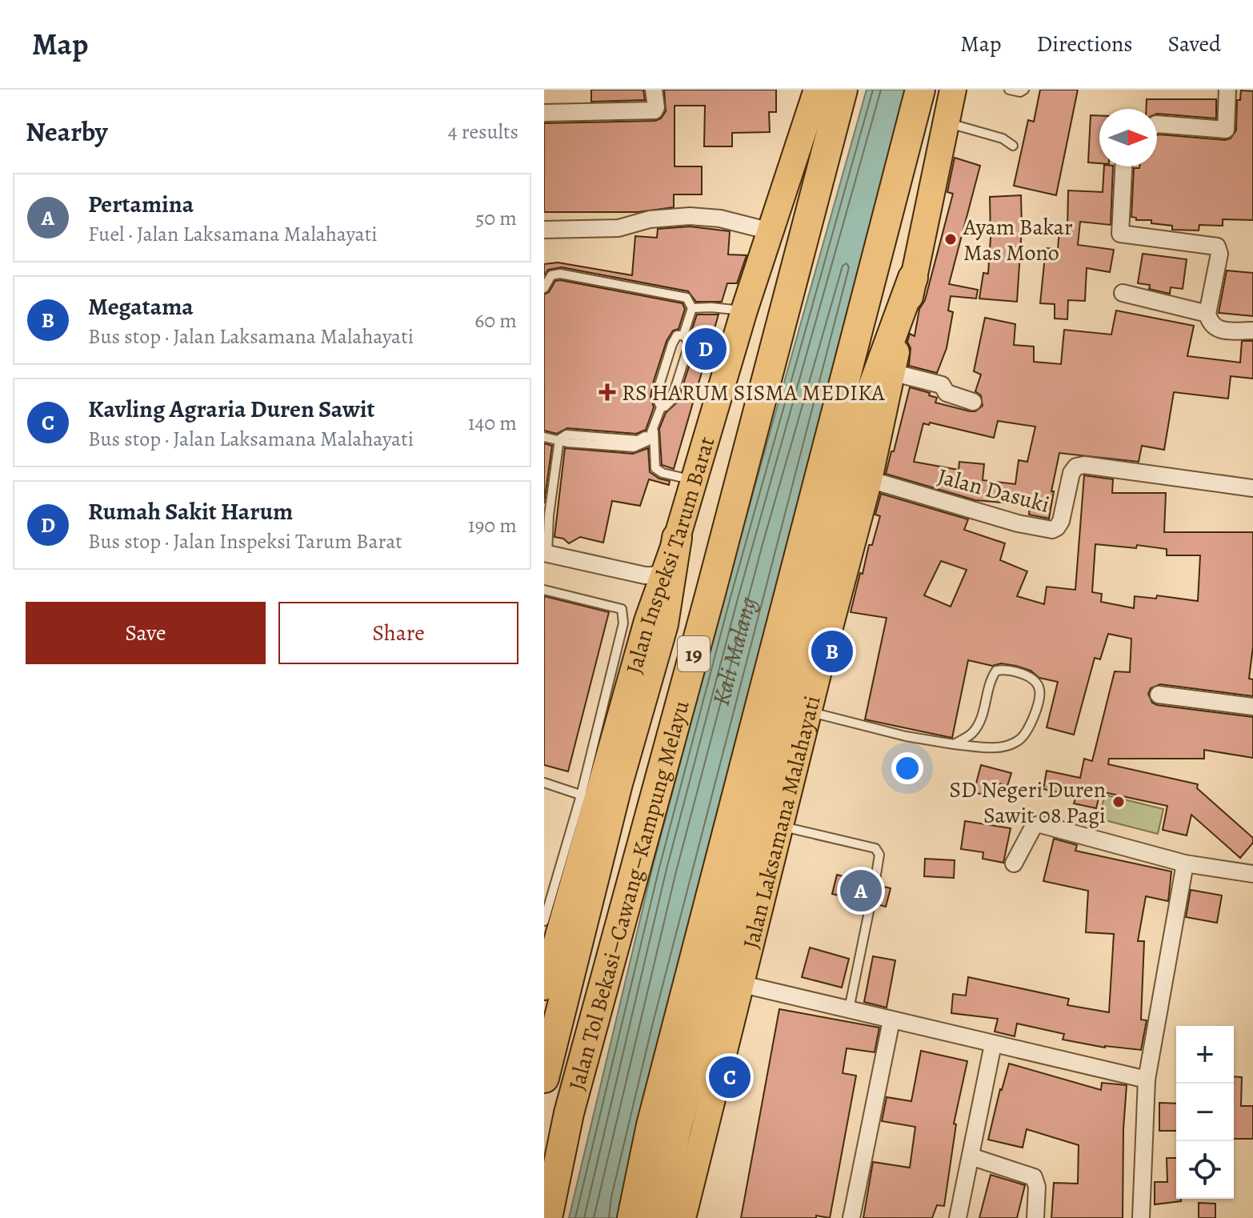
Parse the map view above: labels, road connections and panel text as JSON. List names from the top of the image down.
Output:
{
  "streets": {
    "highway": ["19", "Jalan Tol Bekasi–Cawang–Kampung Melayu"],
    "main road": ["Jalan Inspeksi Tarum Barat", "Jalan Laksamana Malahayati"],
    "street": ["Jalan Dasuki"]
  },
  "crossings": [
    ["Jalan Dasuki", "Jalan Laksamana Malahayati"]
  ],
  "water": ["Kali Malang"],
  "places": {
    "other": ["Ayam Bakar Mas Mono", "SD Negeri Duren Sawit 08 Pagi"],
    "health": ["RS HARUM SISMA MEDIKA"]
  },
  "north": "right",
  "page": {
    "header": "Map",
    "nav": ["Map", "Directions", "Saved"],
    "heading": ["Nearby", "4 results"],
    "list": [
      {
        "mark": "A",
        "name": "Pertamina",
        "note": "Fuel · Jalan Laksamana Malahayati",
        "value": "50 m"
      },
      {
        "mark": "B",
        "name": "Megatama",
        "note": "Bus stop · Jalan Laksamana Malahayati",
        "value": "60 m"
      },
      {
        "mark": "C",
        "name": "Kavling Agraria Duren Sawit",
        "note": "Bus stop · Jalan Laksamana Malahayati",
        "value": "140 m"
      },
      {
        "mark": "D",
        "name": "Rumah Sakit Harum",
        "note": "Bus stop · Jalan Inspeksi Tarum Barat",
        "value": "190 m"
      }
    ],
    "pins": [
      "D",
      "B",
      "A",
      "C"
    ],
    "buttons": ["Save", "Share"],
    "map_buttons": ["+", "−"]
  }
}
